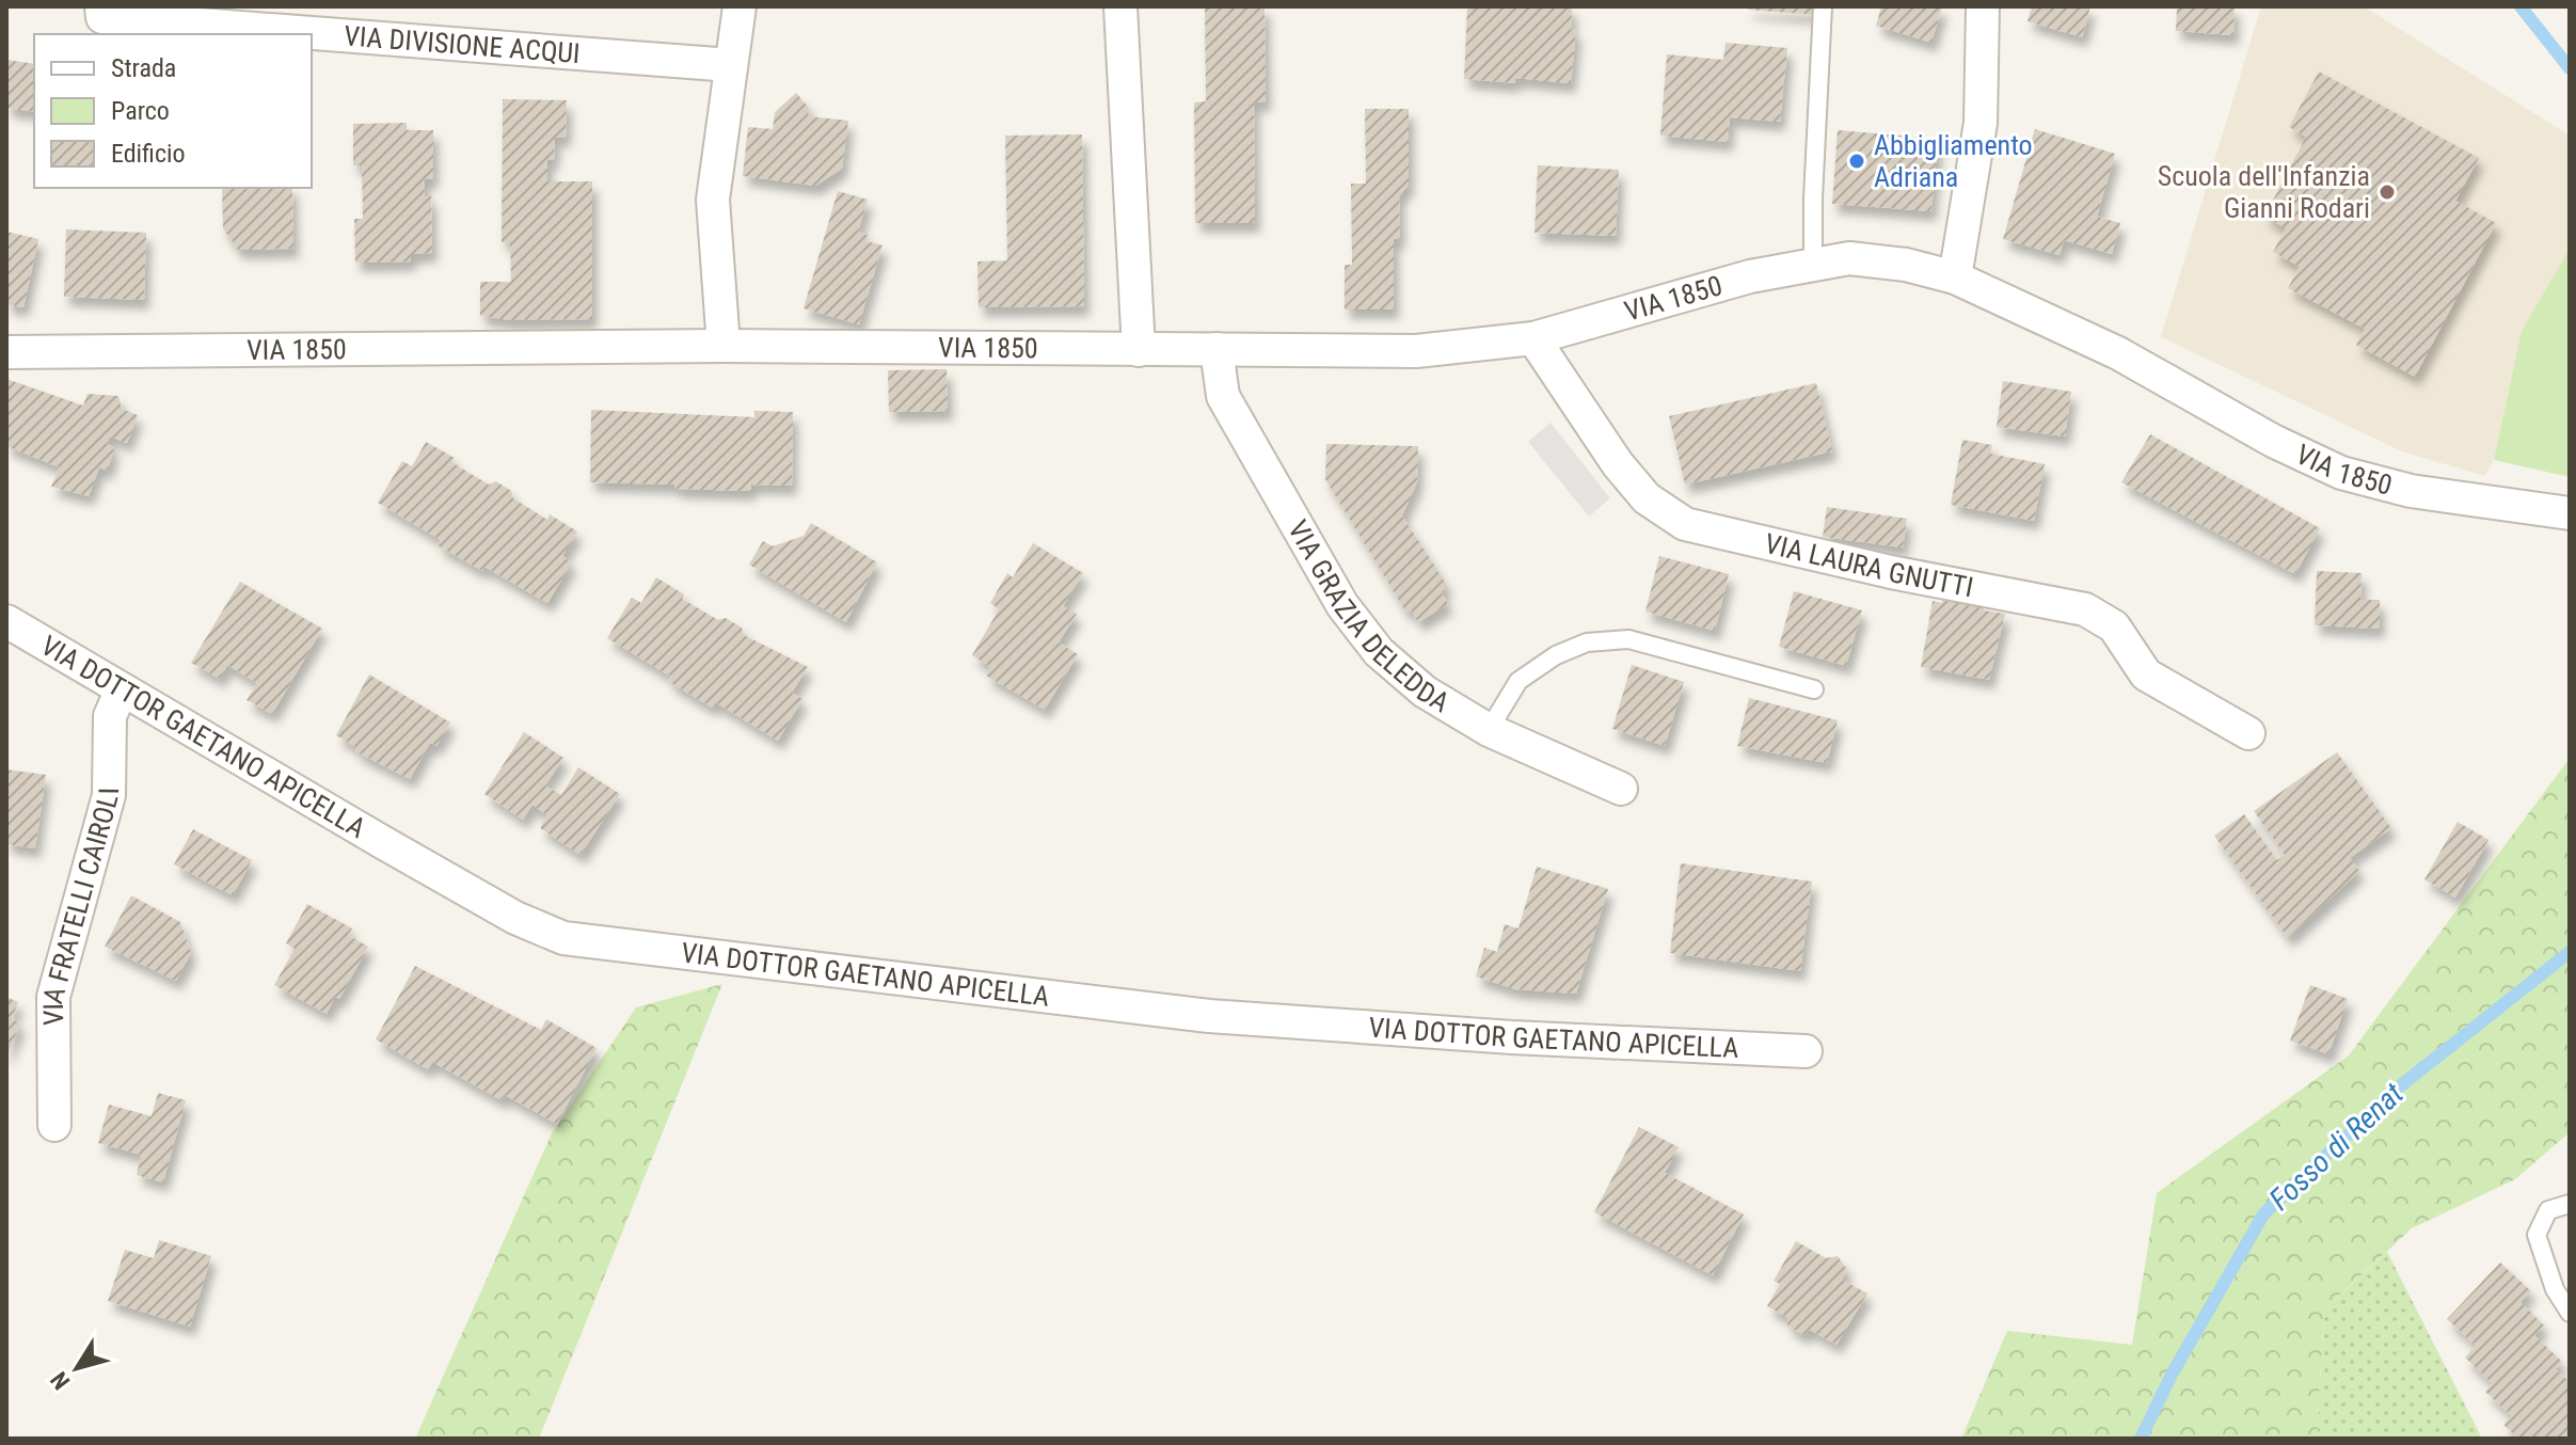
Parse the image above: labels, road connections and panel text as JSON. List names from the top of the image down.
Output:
{
  "streets": {
    "street": [
      "VIA DIVISIONE ACQUI",
      "VIA 1850",
      "VIA LAURA GNUTTI",
      "VIA GRAZIA DELEDDA",
      "VIA DOTTOR GAETANO APICELLA",
      "VIA FRATELLI CAIROLI"
    ]
  },
  "crossings": [
    ["VIA 1850", "VIA LAURA GNUTTI"],
    ["VIA 1850", "VIA GRAZIA DELEDDA"],
    ["VIA DOTTOR GAETANO APICELLA", "VIA FRATELLI CAIROLI"]
  ],
  "water": ["Fosso di Renat"],
  "places": ["Abbigliamento Adriana", "Scuola dell'Infanzia Gianni Rodari"],
  "legend": ["Strada", "Parco", "Edificio"],
  "north": "bottom left"
}
